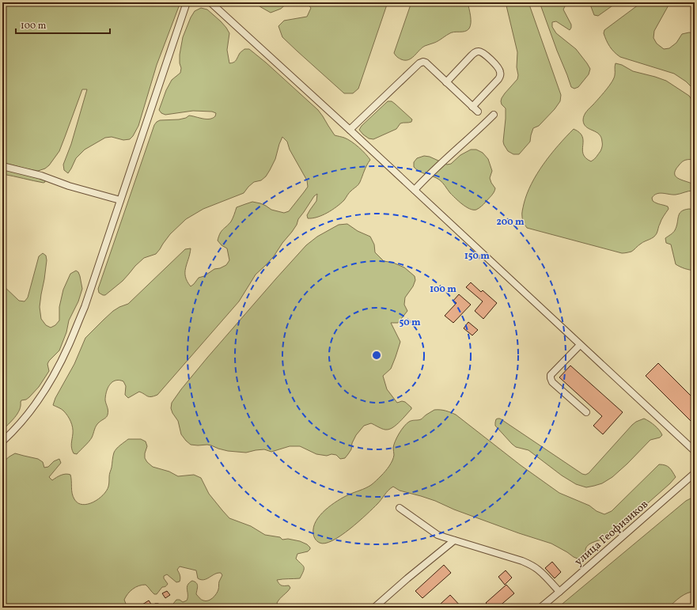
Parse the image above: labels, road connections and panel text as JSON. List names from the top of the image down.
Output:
{
  "streets": {
    "street": ["улица Геофизиков"]
  },
  "scale_bar": "100 m",
  "rings": [
    "200 m",
    "150 m",
    "100 m",
    "50 m"
  ]
}
